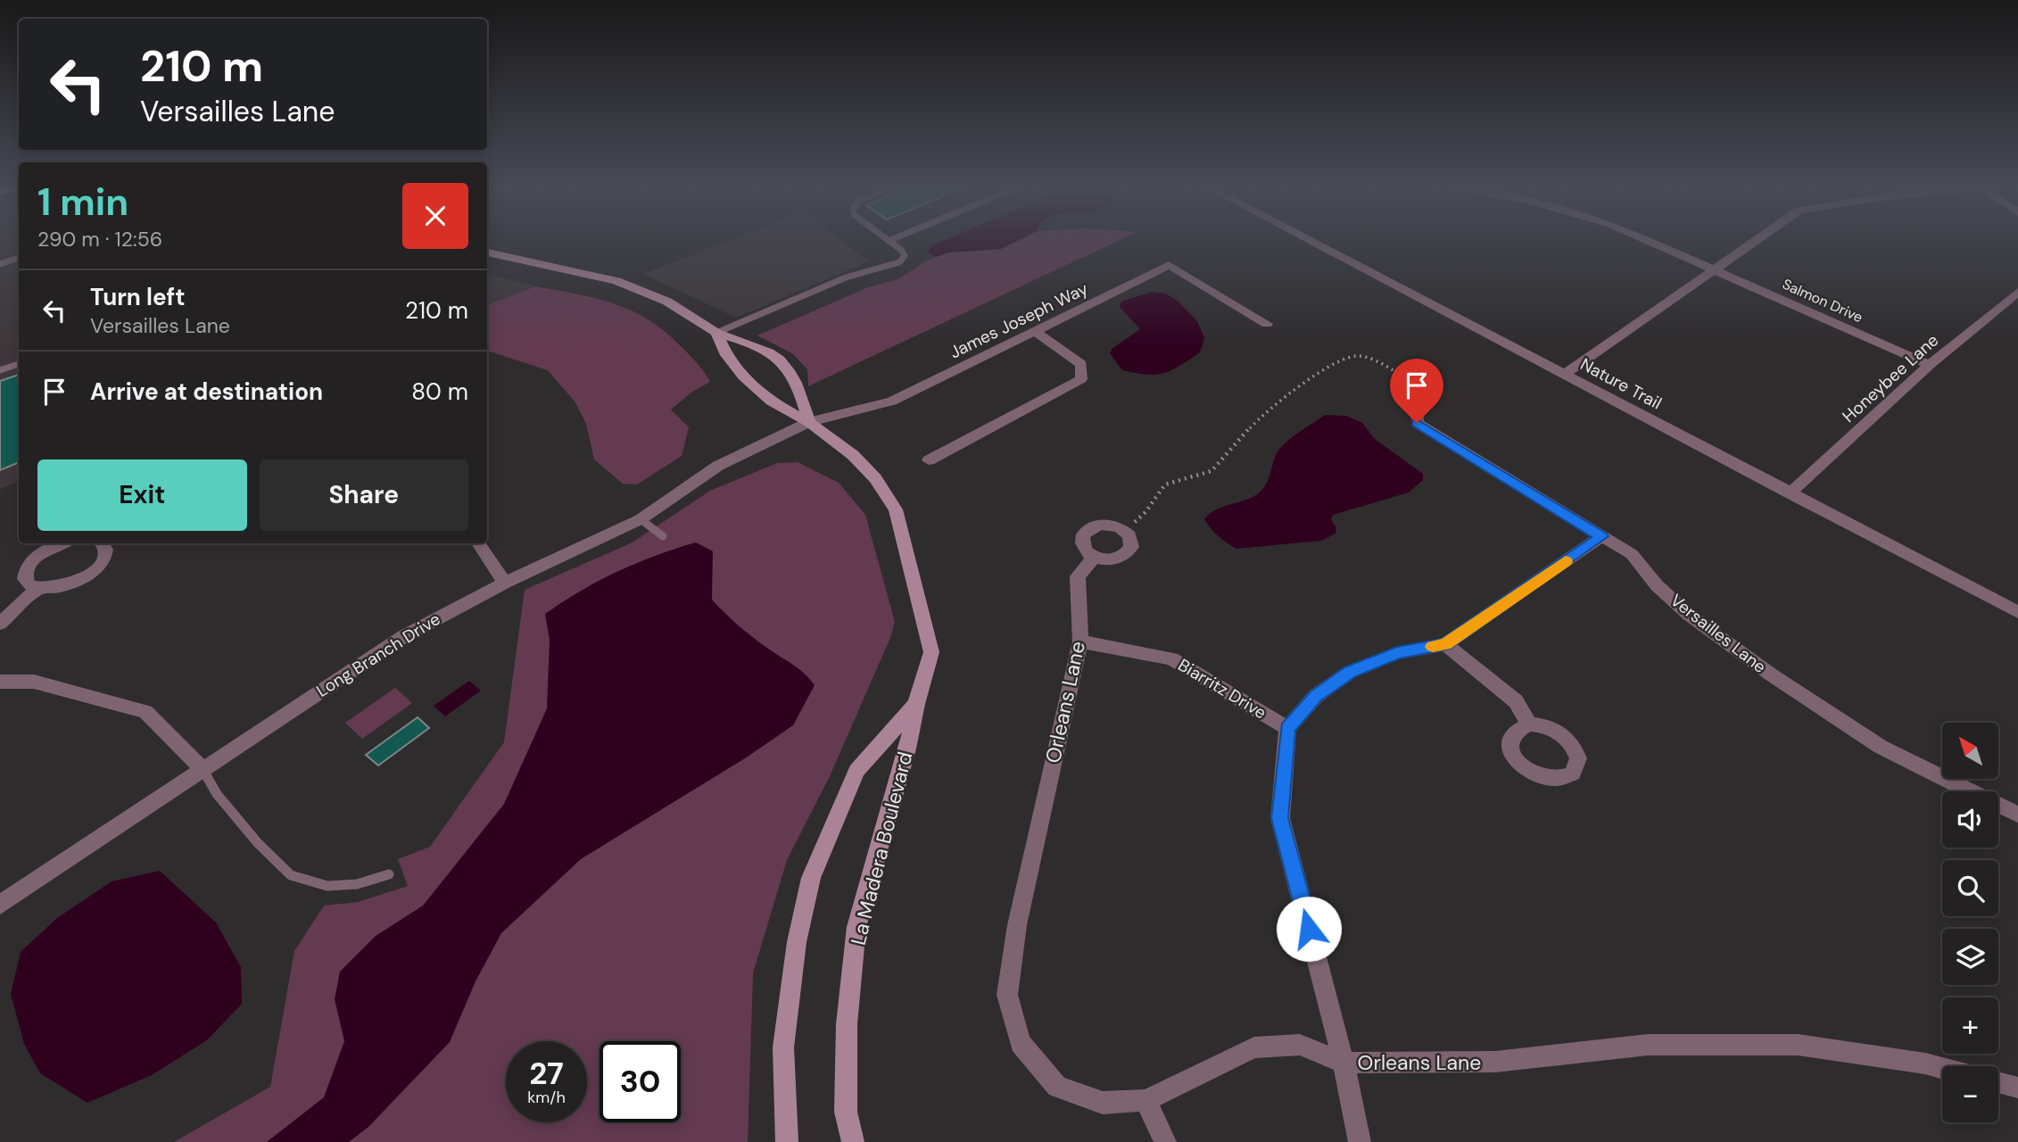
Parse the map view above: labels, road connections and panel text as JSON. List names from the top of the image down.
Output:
{
  "streets": {
    "street": [
      "Salmon Drive",
      "James Joseph Way",
      "Honeybee Lane",
      "Nature Trail",
      "Versailles Lane",
      "Long Branch Drive",
      "Biarritz Drive",
      "Orleans Lane",
      "La Madera Boulevard"
    ]
  },
  "crossings": [
    ["Salmon Drive", "Honeybee Lane"],
    ["James Joseph Way", "Long Branch Drive"],
    ["James Joseph Way", "La Madera Boulevard"],
    ["Honeybee Lane", "Nature Trail"],
    ["Long Branch Drive", "La Madera Boulevard"],
    ["Biarritz Drive", "Orleans Lane"]
  ],
  "north": "top left",
  "page": {
    "turn": ["210 m", "Versailles Lane"],
    "heading": ["1 min", "290 m · 12:56"],
    "list": [
      {
        "name": "Turn left",
        "note": "Versailles Lane",
        "value": "210 m"
      },
      {
        "name": "Arrive at destination",
        "value": "80 m"
      }
    ],
    "buttons": ["Exit", "Share"],
    "map_buttons": ["+", "−"],
    "speed": "27 km/h",
    "limit": "30"
  }
}
